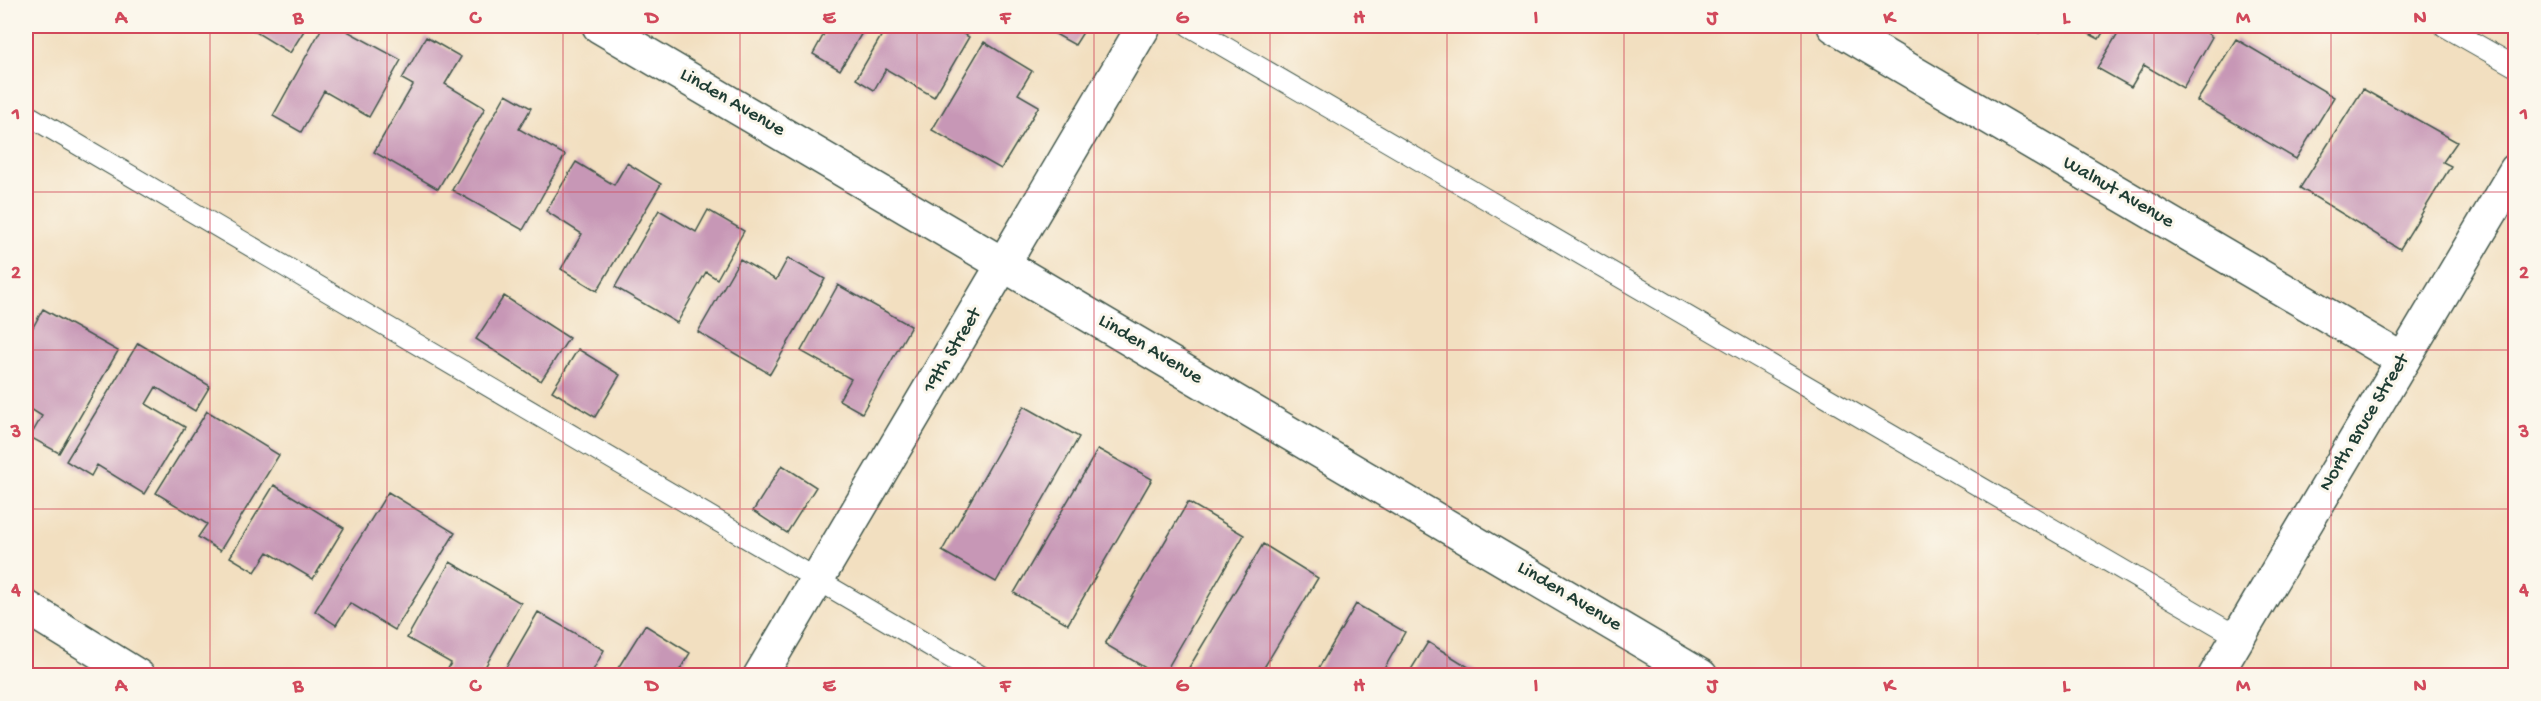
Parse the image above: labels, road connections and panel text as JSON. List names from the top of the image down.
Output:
{
  "streets": {
    "street": [
      "Linden Avenue",
      "Walnut Avenue",
      "19th Street",
      "North Bruce Street"
    ]
  },
  "crossings": [
    ["Linden Avenue", "19th Street"],
    ["Walnut Avenue", "North Bruce Street"]
  ],
  "grid": {
    "columns": [
      "A",
      "B",
      "C",
      "D",
      "E",
      "F",
      "G",
      "H",
      "I",
      "J",
      "K",
      "L",
      "M",
      "N"
    ],
    "rows": [
      "1",
      "2",
      "3",
      "4"
    ]
  }
}
